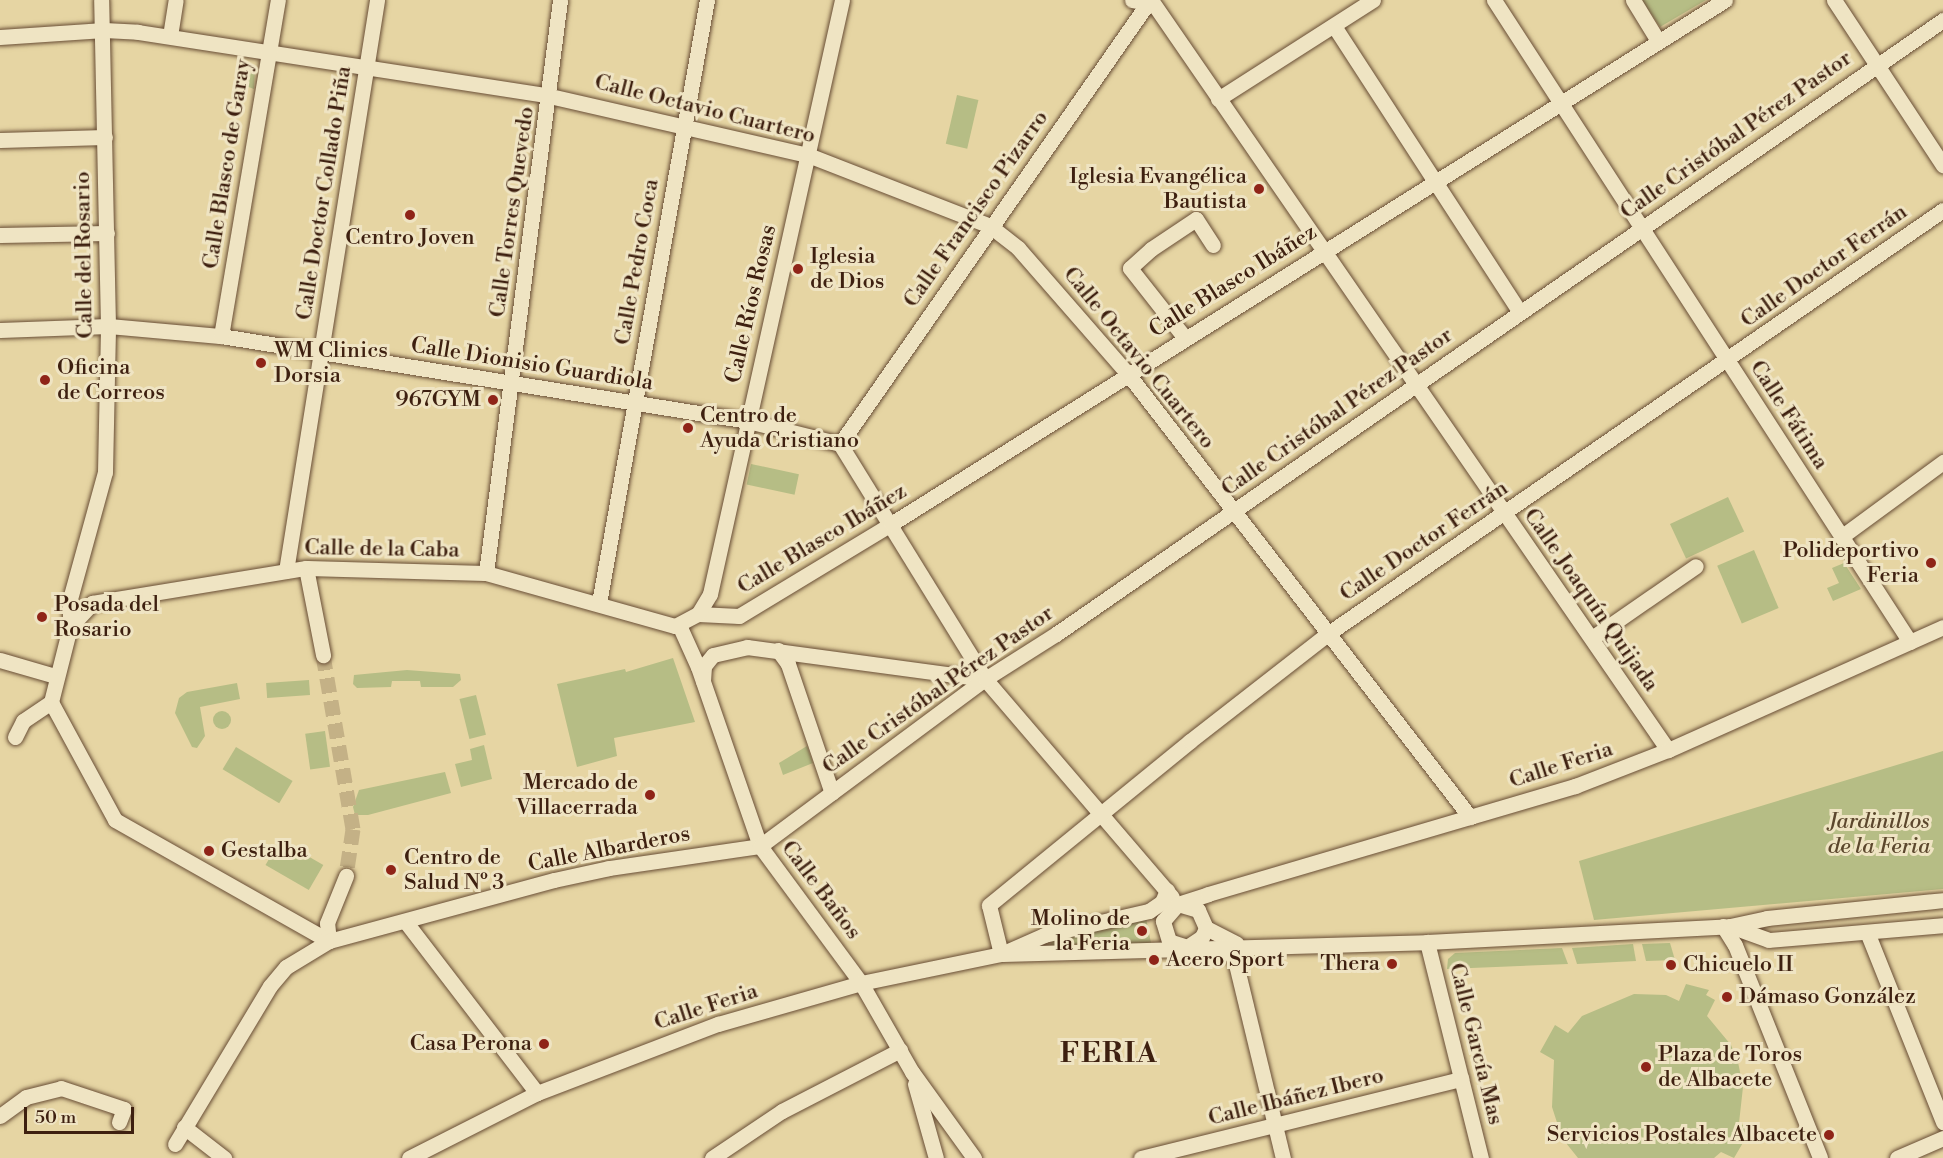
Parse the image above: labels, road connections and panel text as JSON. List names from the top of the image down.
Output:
{
  "streets": {
    "street": [
      "Calle Octavio Cuartero",
      "Calle Cristóbal Pérez Pastor",
      "Calle Blasco de Garay",
      "Calle Doctor Collado Piña",
      "Calle Francisco Pizarro",
      "Calle Torres Quevedo",
      "Calle del Rosario",
      "Calle Pedro Coca",
      "Calle Doctor Ferrán",
      "Calle Blasco Ibáñez",
      "Calle Ríos Rosas",
      "Calle Dionisio Guardiola",
      "Calle Fátima",
      "Calle de la Caba",
      "Calle Joaquín Quijada",
      "Calle Feria",
      "Calle Albarderos",
      "Calle Baños",
      "Calle García Mas",
      "Calle Ibáñez Ibero"
    ]
  },
  "crossings": [
    ["Calle Octavio Cuartero", "Calle Cristóbal Pérez Pastor"],
    ["Calle Octavio Cuartero", "Calle Blasco de Garay"],
    ["Calle Octavio Cuartero", "Calle Doctor Collado Piña"],
    ["Calle Octavio Cuartero", "Calle Francisco Pizarro"],
    ["Calle Octavio Cuartero", "Calle Torres Quevedo"],
    ["Calle Octavio Cuartero", "Calle del Rosario"],
    ["Calle Octavio Cuartero", "Calle Pedro Coca"],
    ["Calle Octavio Cuartero", "Calle Doctor Ferrán"],
    ["Calle Octavio Cuartero", "Calle Blasco Ibáñez"],
    ["Calle Octavio Cuartero", "Calle Ríos Rosas"],
    ["Calle Octavio Cuartero", "Calle Feria"],
    ["Calle Cristóbal Pérez Pastor", "Calle Fátima"],
    ["Calle Cristóbal Pérez Pastor", "Calle Joaquín Quijada"],
    ["Calle Cristóbal Pérez Pastor", "Calle Albarderos"],
    ["Calle Cristóbal Pérez Pastor", "Calle Baños"],
    ["Calle Blasco de Garay", "Calle Dionisio Guardiola"],
    ["Calle Doctor Collado Piña", "Calle Dionisio Guardiola"],
    ["Calle Doctor Collado Piña", "Calle de la Caba"],
    ["Calle Francisco Pizarro", "Calle Dionisio Guardiola"],
    ["Calle Francisco Pizarro", "Calle Joaquín Quijada"],
    ["Calle Torres Quevedo", "Calle Dionisio Guardiola"],
    ["Calle Torres Quevedo", "Calle de la Caba"],
    ["Calle del Rosario", "Calle Dionisio Guardiola"],
    ["Calle del Rosario", "Calle de la Caba"],
    ["Calle Pedro Coca", "Calle Dionisio Guardiola"],
    ["Calle Pedro Coca", "Calle de la Caba"],
    ["Calle Doctor Ferrán", "Calle Fátima"],
    ["Calle Doctor Ferrán", "Calle Joaquín Quijada"],
    ["Calle Doctor Ferrán", "Calle Feria"],
    ["Calle Blasco Ibáñez", "Calle Ríos Rosas"],
    ["Calle Blasco Ibáñez", "Calle Fátima"],
    ["Calle Blasco Ibáñez", "Calle Joaquín Quijada"],
    ["Calle Ríos Rosas", "Calle Dionisio Guardiola"],
    ["Calle Fátima", "Calle Feria"],
    ["Calle de la Caba", "Calle Baños"],
    ["Calle Joaquín Quijada", "Calle Feria"],
    ["Calle Feria", "Calle Baños"],
    ["Calle Feria", "Calle García Mas"],
    ["Calle Albarderos", "Calle Baños"],
    ["Calle García Mas", "Calle Ibáñez Ibero"]
  ],
  "districts": ["FERIA"],
  "parks": ["Jardinillos de la Feria"],
  "places": [
    "Iglesia Evangélica Bautista",
    "Centro Joven",
    "Iglesia de Dios",
    "WM Clinics Dorsia",
    "Oficina de Correos",
    "967GYM",
    "Centro de Ayuda Cristiano",
    "Polideportivo Feria",
    "Posada del Rosario",
    "Mercado de Villacerrada",
    "Gestalba",
    "Centro de Salud Nº 3",
    "Molino de la Feria",
    "Acero Sport",
    "Thera",
    "Chicuelo II",
    "Dámaso González",
    "Casa Perona",
    "Plaza de Toros de Albacete",
    "Servicios Postales Albacete"
  ],
  "scale_bar": "50 m"
}
